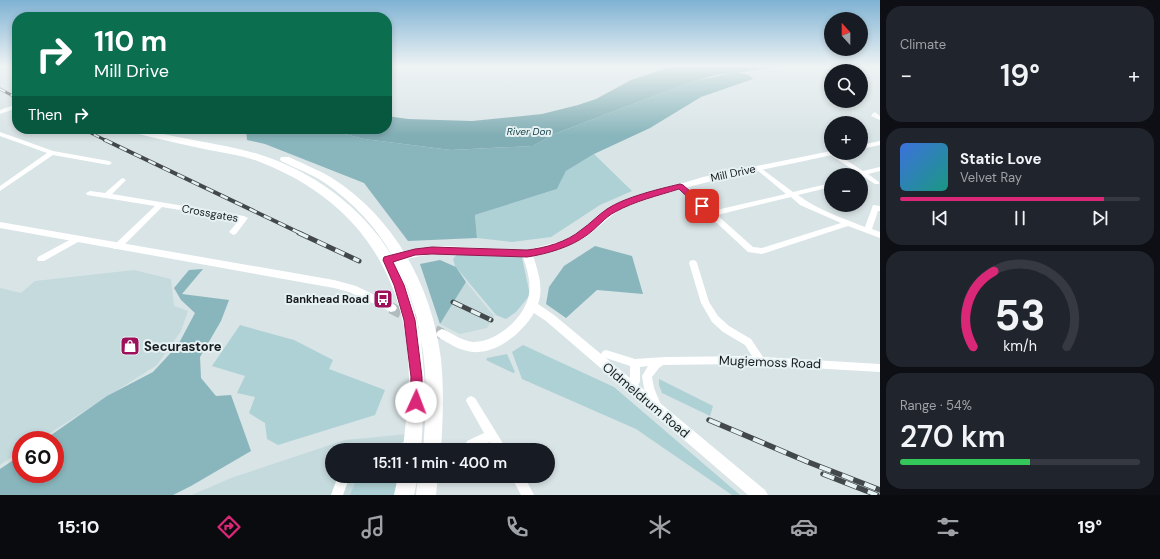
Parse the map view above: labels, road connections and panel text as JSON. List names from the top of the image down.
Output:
{
  "streets": {
    "street": [
      "Mill Drive",
      "Crossgates",
      "Mugiemoss Road",
      "Oldmeldrum Road"
    ]
  },
  "water": ["River Don"],
  "places": {
    "bus stop": ["Bankhead Road"],
    "shop": ["Securastore"]
  },
  "north": "top",
  "page": {
    "tile": [
      "Climate",
      ["Range · 54%", "270 km"]
    ],
    "map_buttons": ["+", "−"],
    "turn": ["110 m", "Mill Drive"],
    "heat": ["−", "19°", "+"],
    "then": "Then",
    "song": ["Static Love", "Velvet Ray"],
    "limit": "60",
    "trip": "15:11 · 1 min · 400 m",
    "tabs": ["15:10", "19°"],
    "gauge": ["53", "km/h"]
  }
}
